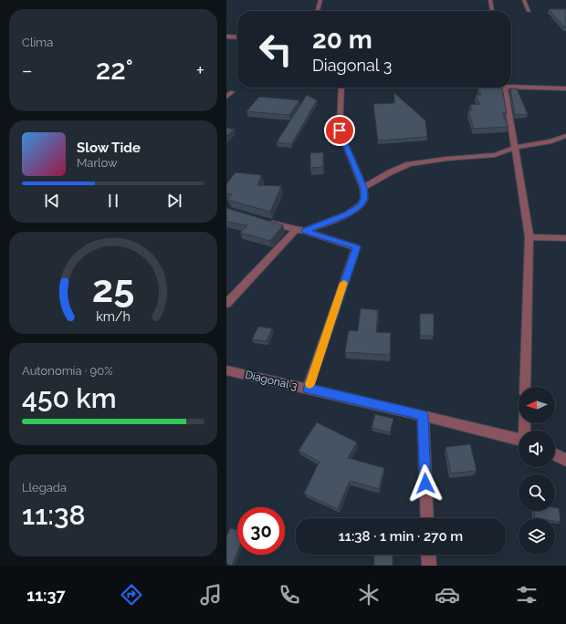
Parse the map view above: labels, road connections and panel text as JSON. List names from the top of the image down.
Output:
{
  "streets": {
    "street": ["Diagonal 3"]
  },
  "north": "left",
  "page": {
    "tile": [
      "Clima",
      ["Autonomía · 90%", "450 km"],
      ["Llegada", "11:38"]
    ],
    "turn": ["20 m", "Diagonal 3"],
    "heat": ["−", "22°", "+"],
    "song": ["Slow Tide", "Marlow"],
    "limit": "30",
    "trip": "11:38 · 1 min · 270 m",
    "tabs": "11:37",
    "gauge": ["25", "km/h"]
  }
}
